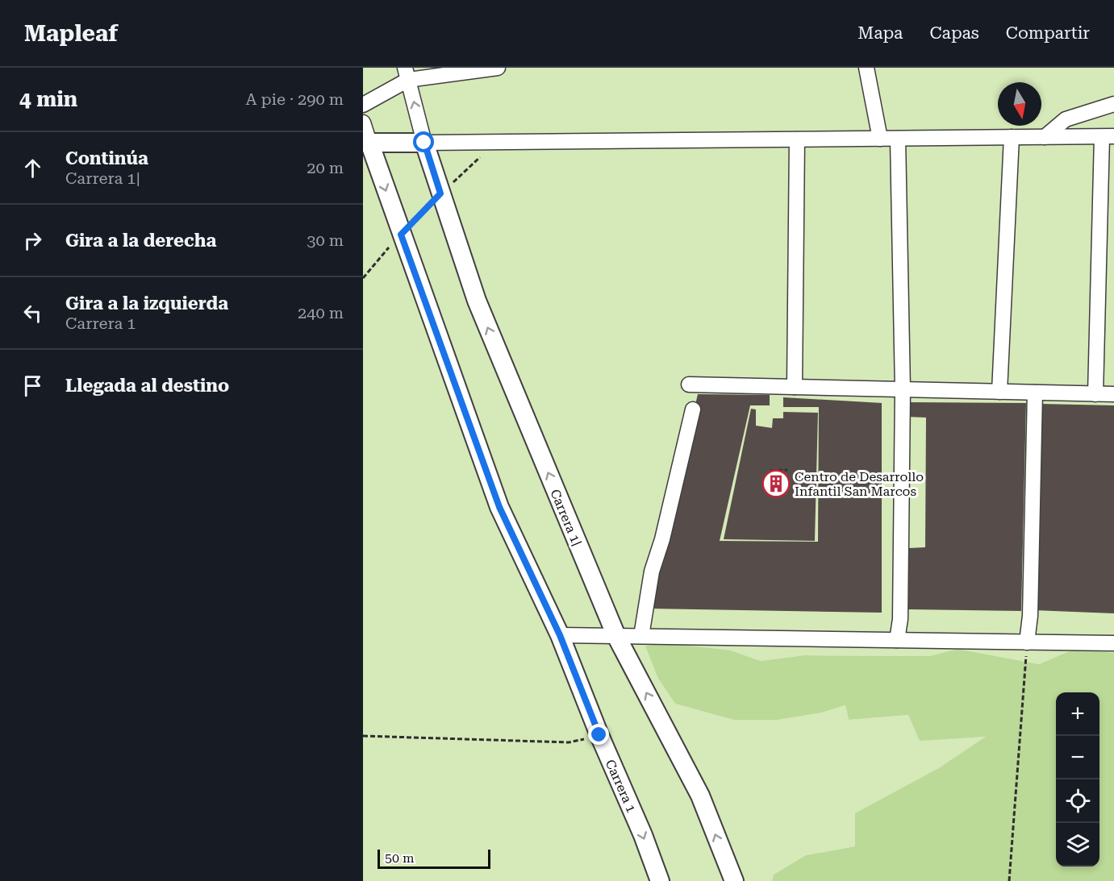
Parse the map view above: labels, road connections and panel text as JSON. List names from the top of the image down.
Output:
{
  "streets": {
    "street": ["Carrera 1|", "Carrera 1"]
  },
  "one_way": ["Carrera 1|", "Carrera 1"],
  "places": {
    "building": ["Centro de Desarrollo Infantil San Marcos"]
  },
  "scale_bar": "50 m",
  "north": "bottom",
  "page": {
    "header": "Mapleaf",
    "nav": ["Mapa", "Capas", "Compartir"],
    "heading": ["4 min", "A pie · 290 m"],
    "list": [
      ["Continúa", "Carrera 1|", "20 m"],
      ["Gira a la derecha", "30 m"],
      ["Gira a la izquierda", "Carrera 1", "240 m"],
      "Llegada al destino"
    ],
    "map_buttons": ["+", "−"],
    "scale": "50 m"
  }
}
